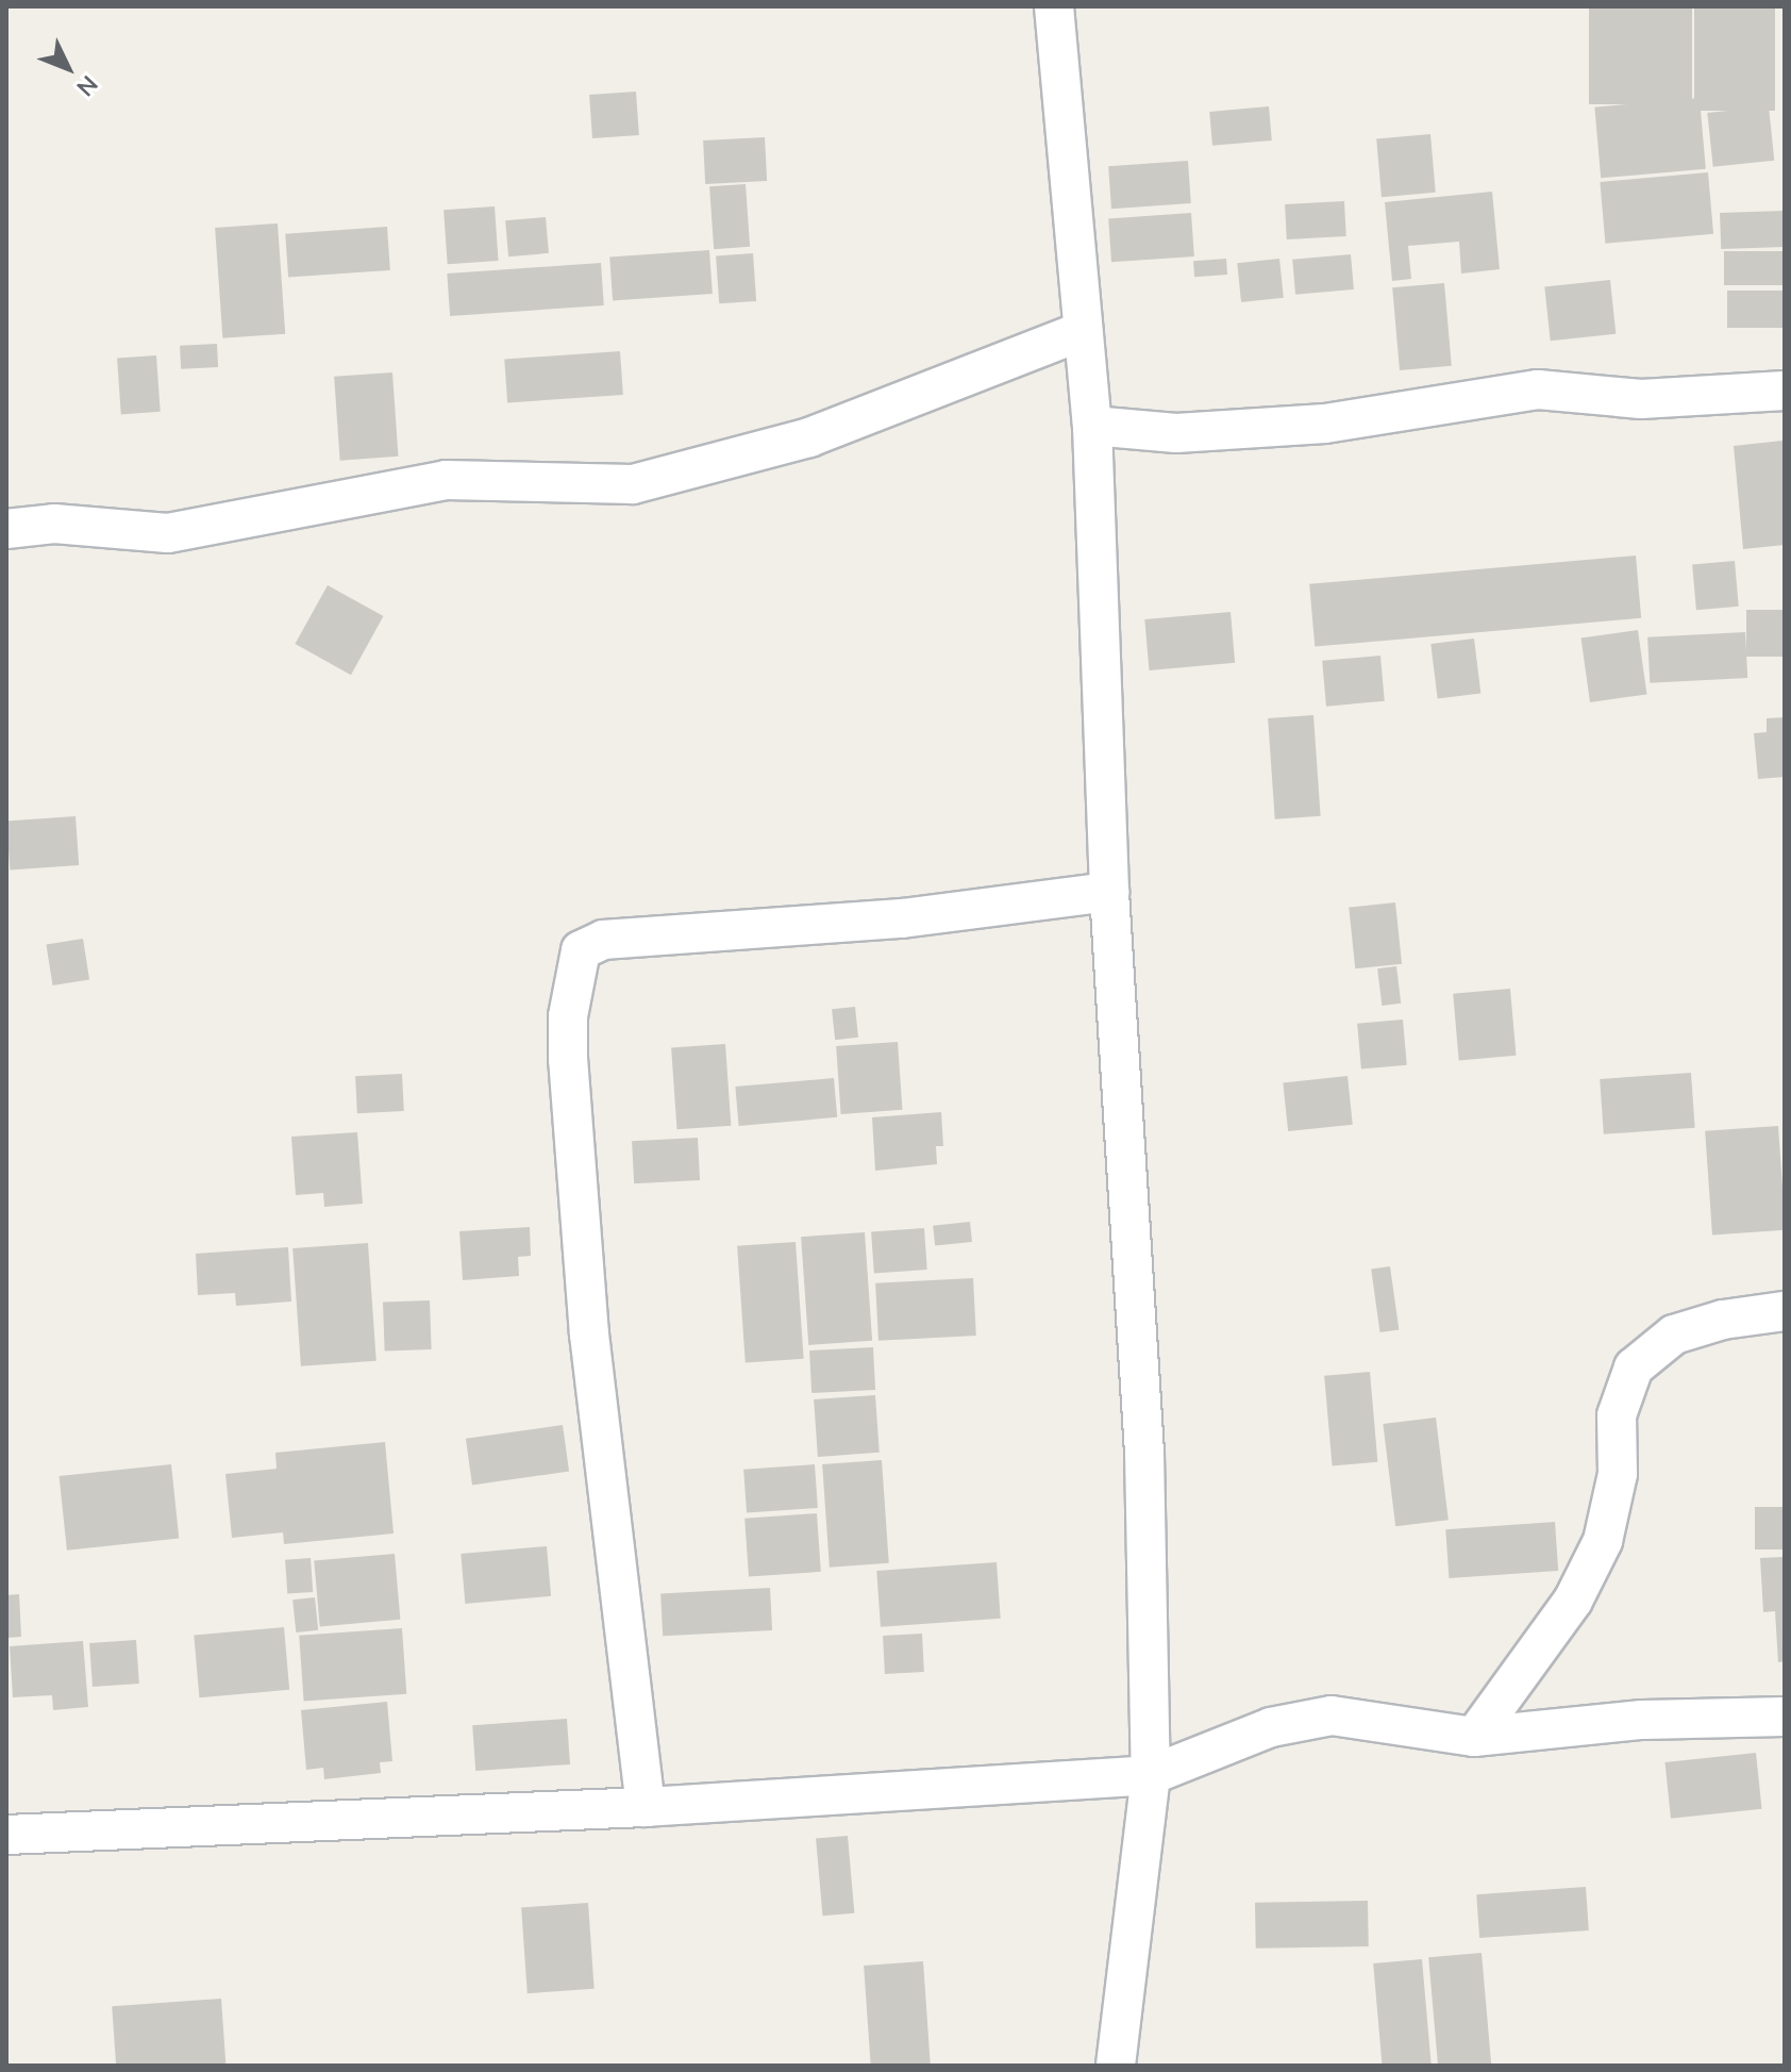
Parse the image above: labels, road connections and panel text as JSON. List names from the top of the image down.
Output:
{
  "north": "bottom right"
}
